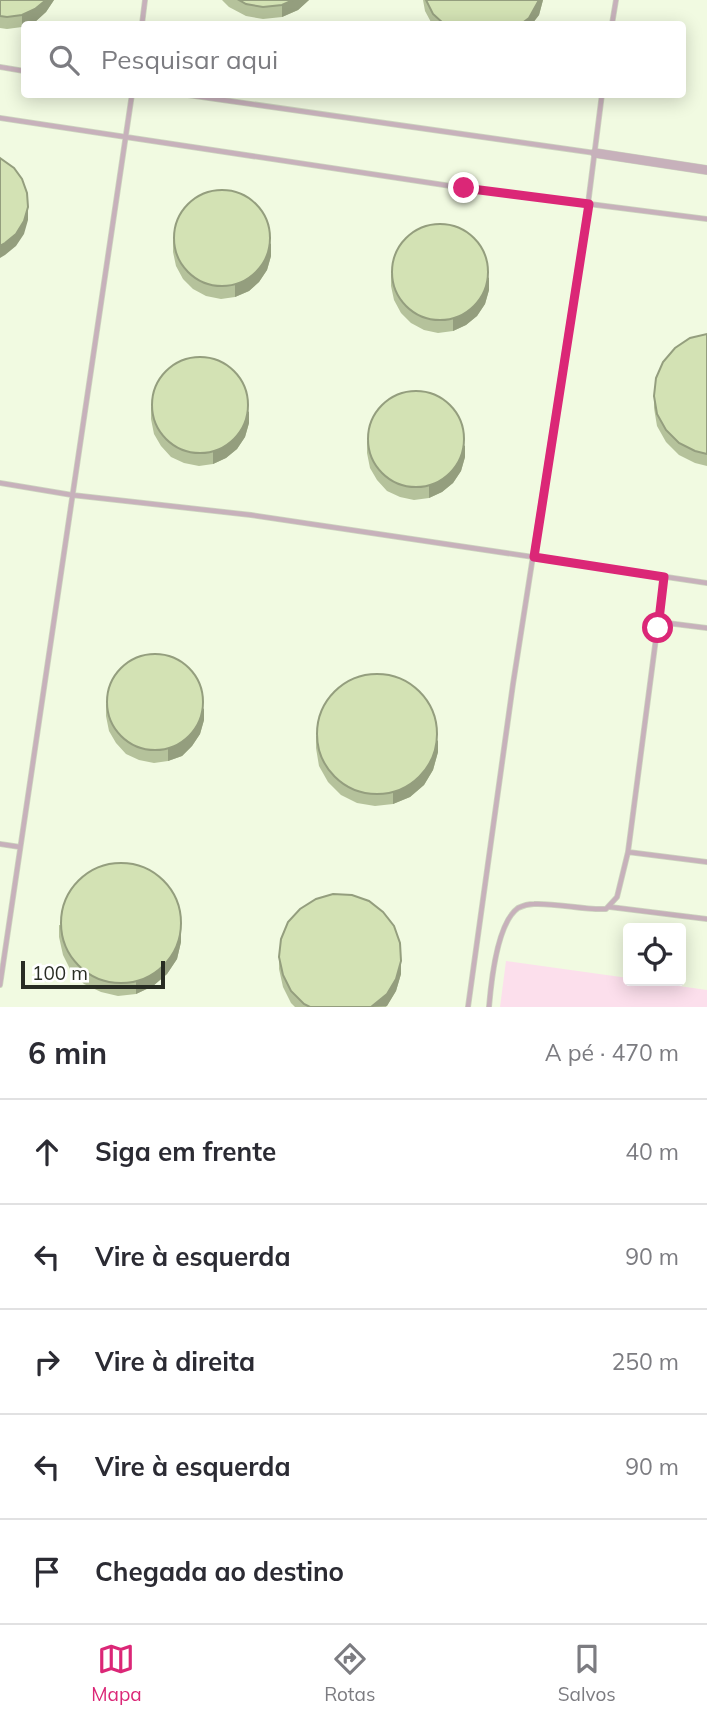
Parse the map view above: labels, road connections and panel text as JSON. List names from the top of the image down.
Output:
{
  "scale_bar": "100 m",
  "page": {
    "search": "Pesquisar aqui",
    "scale": "100 m",
    "heading": ["6 min", "A pé · 470 m"],
    "list": [
      ["Siga em frente", "40 m"],
      ["Vire à esquerda", "90 m"],
      ["Vire à direita", "250 m"],
      ["Vire à esquerda", "90 m"],
      "Chegada ao destino"
    ],
    "nav": ["Mapa", "Rotas", "Salvos"]
  }
}
